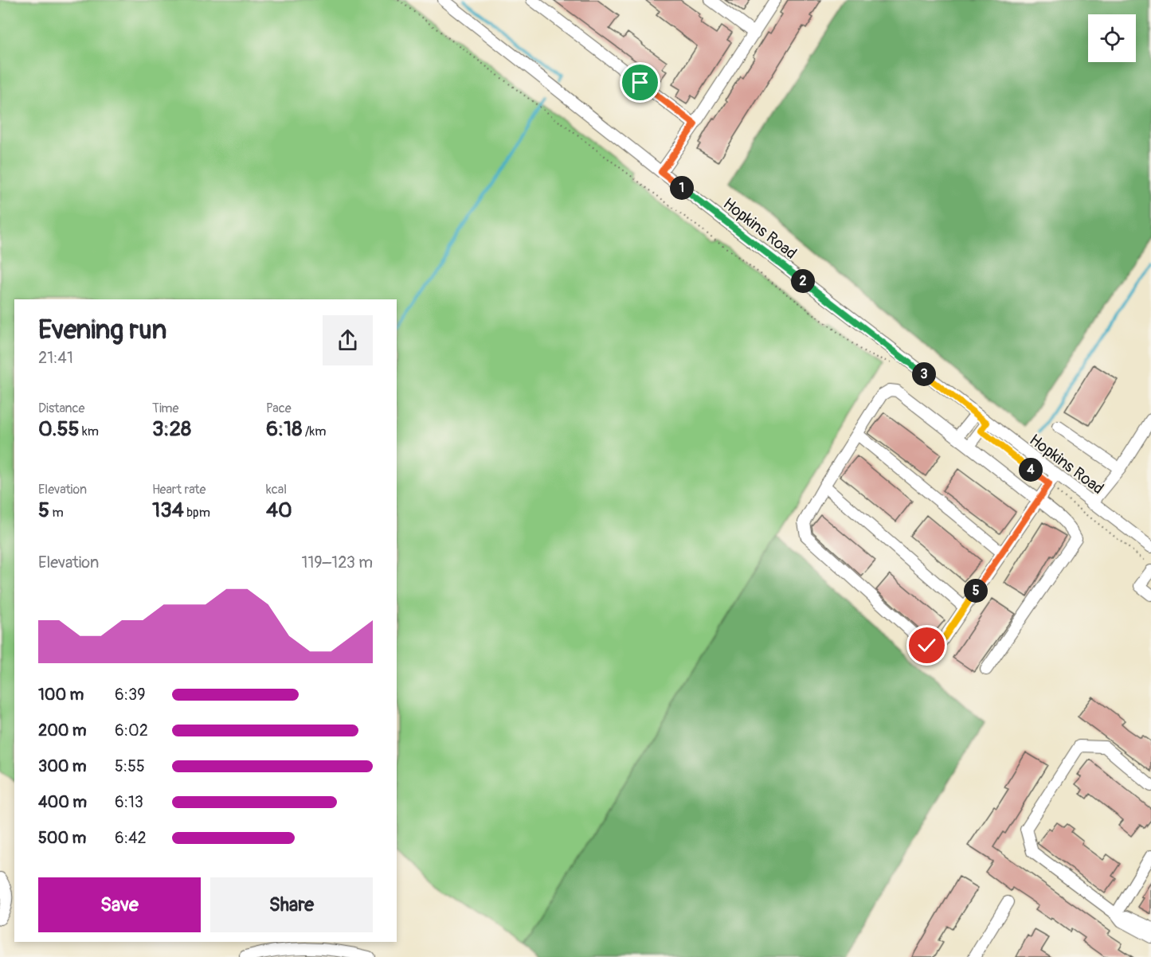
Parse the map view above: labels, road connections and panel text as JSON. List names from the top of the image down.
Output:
{
  "streets": {
    "street": ["Hopkins Road"]
  },
  "page": {
    "pins": [
      "1",
      "2",
      "3",
      "4",
      "5"
    ],
    "heading": ["Evening run", "21:41"],
    "stats": [
      ["Distance", "0.55 km"],
      ["Time", "3:28"],
      ["Pace", "6:18 /km"],
      ["Elevation", "5 m"],
      ["Heart rate", "134 bpm"],
      ["kcal", "40"]
    ],
    "chart": ["Elevation", "119–123 m"],
    "list": [
      {
        "name": "100 m",
        "note": "6:39"
      },
      {
        "name": "200 m",
        "note": "6:02"
      },
      {
        "name": "300 m",
        "note": "5:55"
      },
      {
        "name": "400 m",
        "note": "6:13"
      },
      {
        "name": "500 m",
        "note": "6:42"
      }
    ],
    "buttons": ["Save", "Share"]
  }
}
